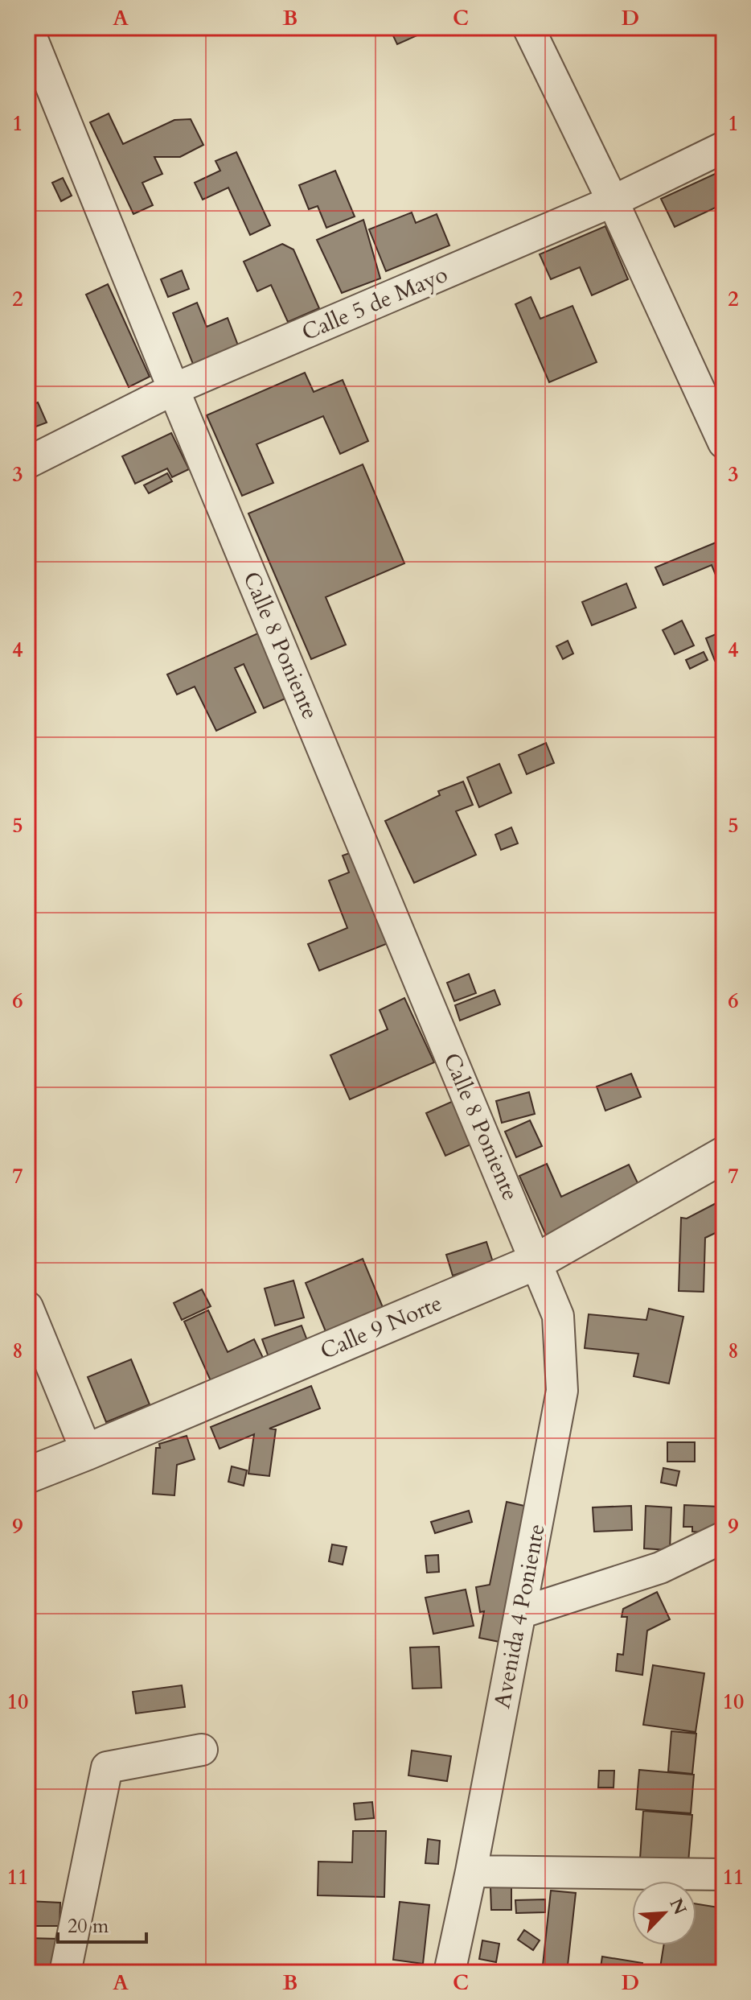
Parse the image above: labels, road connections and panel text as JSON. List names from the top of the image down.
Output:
{
  "streets": {
    "street": [
      "Calle 5 de Mayo",
      "Calle 8 Poniente",
      "Calle 9 Norte",
      "Avenida 4 Poniente"
    ]
  },
  "crossings": [
    ["Calle 5 de Mayo", "Calle 8 Poniente"],
    ["Calle 8 Poniente", "Calle 9 Norte"],
    ["Calle 8 Poniente", "Avenida 4 Poniente"],
    ["Calle 9 Norte", "Avenida 4 Poniente"]
  ],
  "scale_bar": "20 m",
  "north": "top right",
  "grid": {
    "columns": [
      "A",
      "B",
      "C",
      "D"
    ],
    "rows": [
      "1",
      "2",
      "3",
      "4",
      "5",
      "6",
      "7",
      "8",
      "9",
      "10",
      "11"
    ]
  }
}
